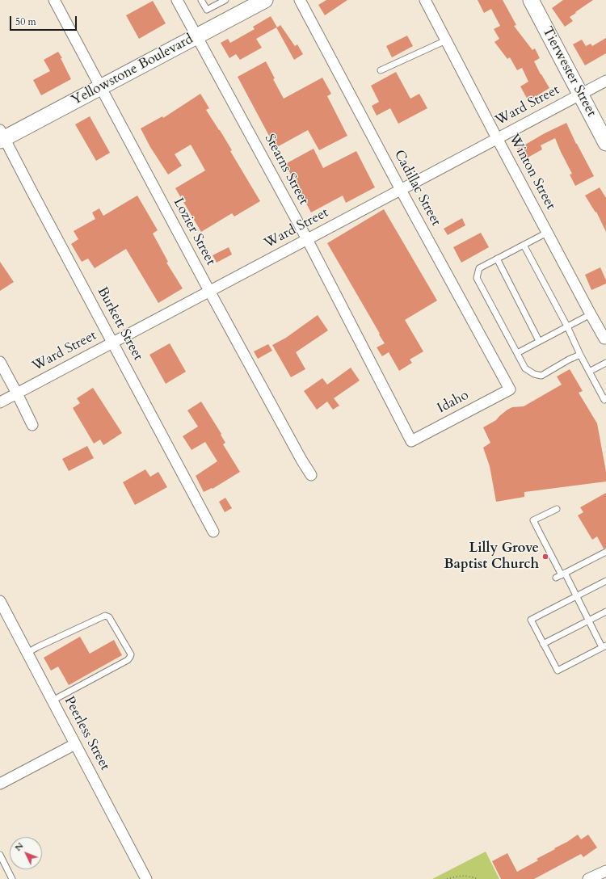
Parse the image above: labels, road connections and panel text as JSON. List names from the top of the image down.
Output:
{
  "streets": {
    "street": [
      "Yellowstone Boulevard",
      "Tierwester Street",
      "Ward Street",
      "Stearns Street",
      "Winton Street",
      "Cadillac Street",
      "Lozier Street",
      "Burkett Street",
      "Idaho",
      "Peerless Street"
    ]
  },
  "crossings": [
    ["Yellowstone Boulevard", "Stearns Street"],
    ["Yellowstone Boulevard", "Lozier Street"],
    ["Yellowstone Boulevard", "Burkett Street"],
    ["Tierwester Street", "Ward Street"],
    ["Ward Street", "Stearns Street"],
    ["Ward Street", "Winton Street"],
    ["Ward Street", "Cadillac Street"],
    ["Ward Street", "Lozier Street"],
    ["Ward Street", "Burkett Street"],
    ["Stearns Street", "Idaho"],
    ["Cadillac Street", "Idaho"]
  ],
  "places": ["Lilly Grove Baptist Church"],
  "scale_bar": "50 m",
  "north": "top left"
}
